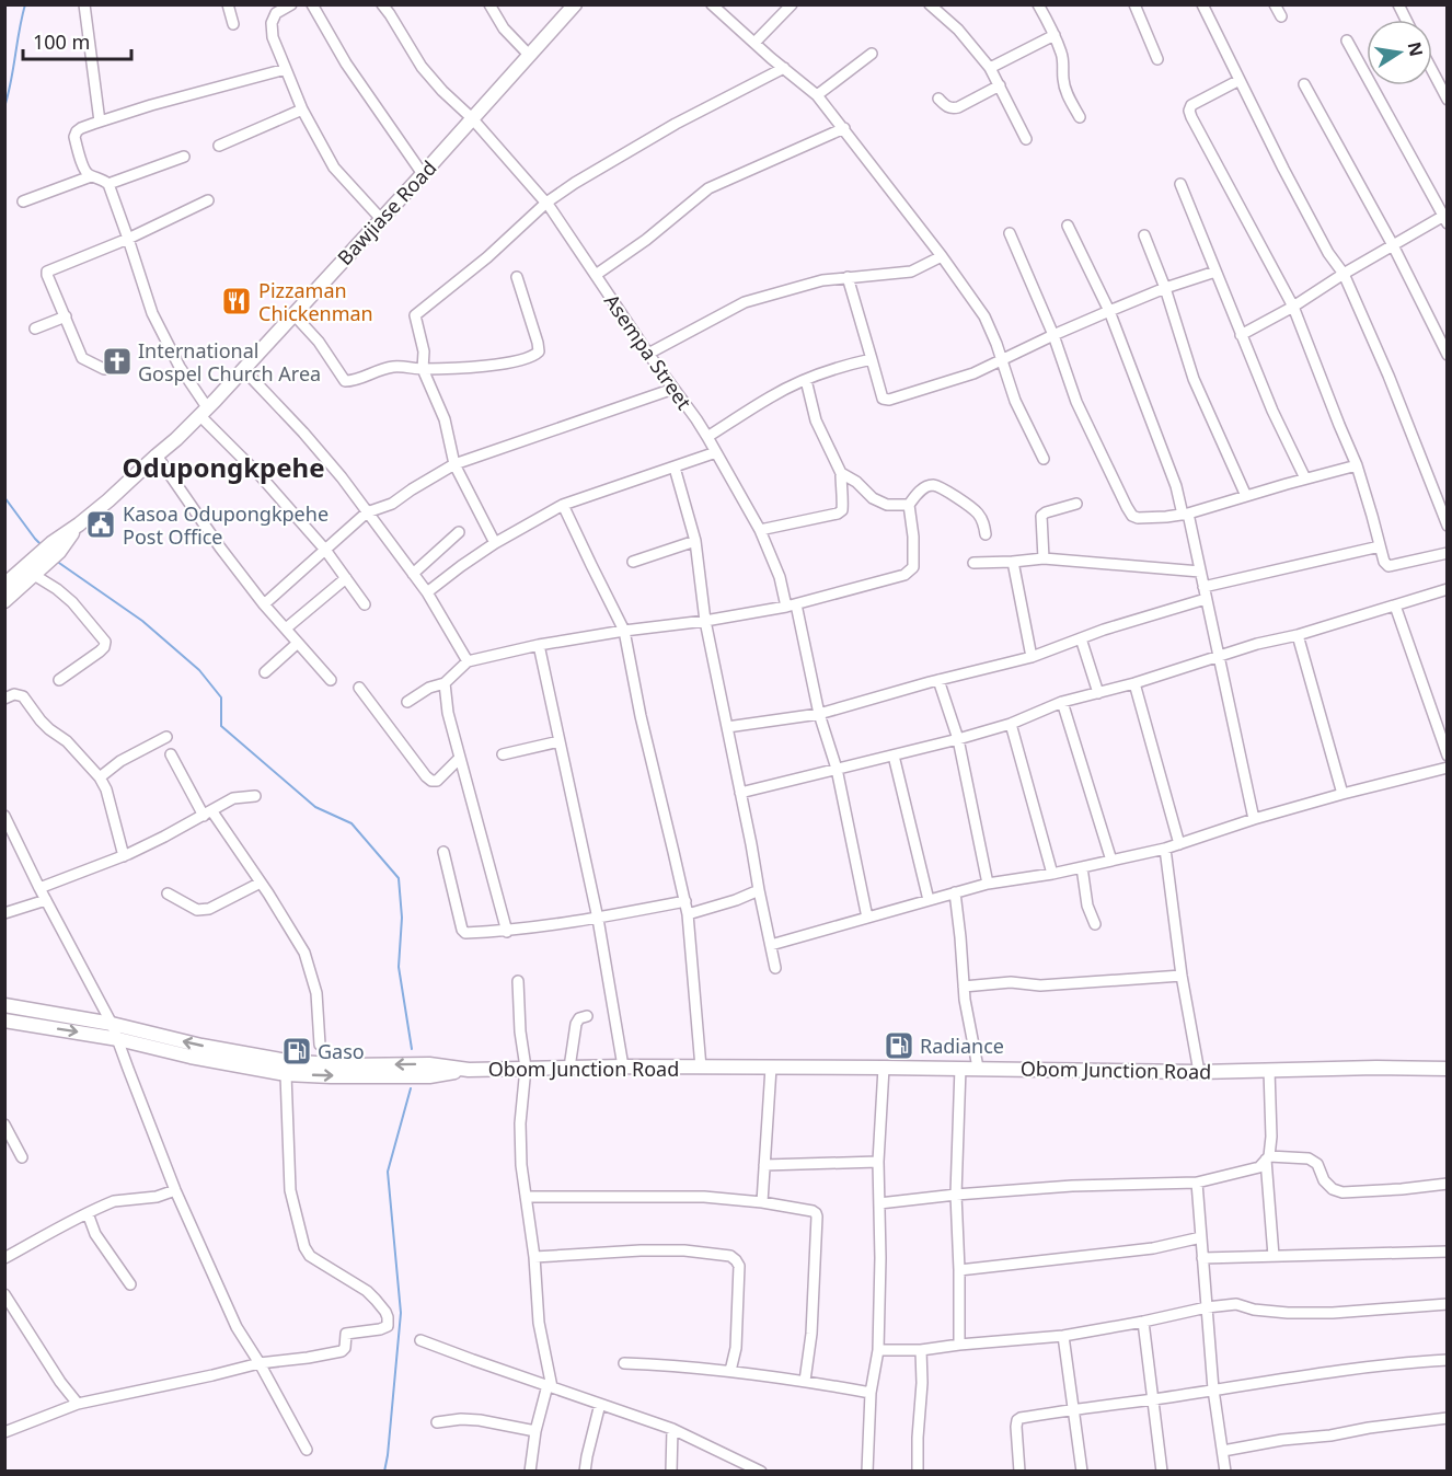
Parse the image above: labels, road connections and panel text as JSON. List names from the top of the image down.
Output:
{
  "streets": {
    "main road": ["Bawjiase Road", "Obom Junction Road"],
    "street": ["Asempa Street"]
  },
  "crossings": [
    ["Bawjiase Road", "Asempa Street"]
  ],
  "districts": ["Odupongkpehe"],
  "places": {
    "restaurant": ["Pizzaman Chickenman"],
    "church": ["International Gospel Church Area"],
    "public building": ["Kasoa Odupongkpehe Post Office"],
    "fuel station": ["Radiance", "Gaso"]
  },
  "scale_bar": "100 m",
  "north": "right"
}
